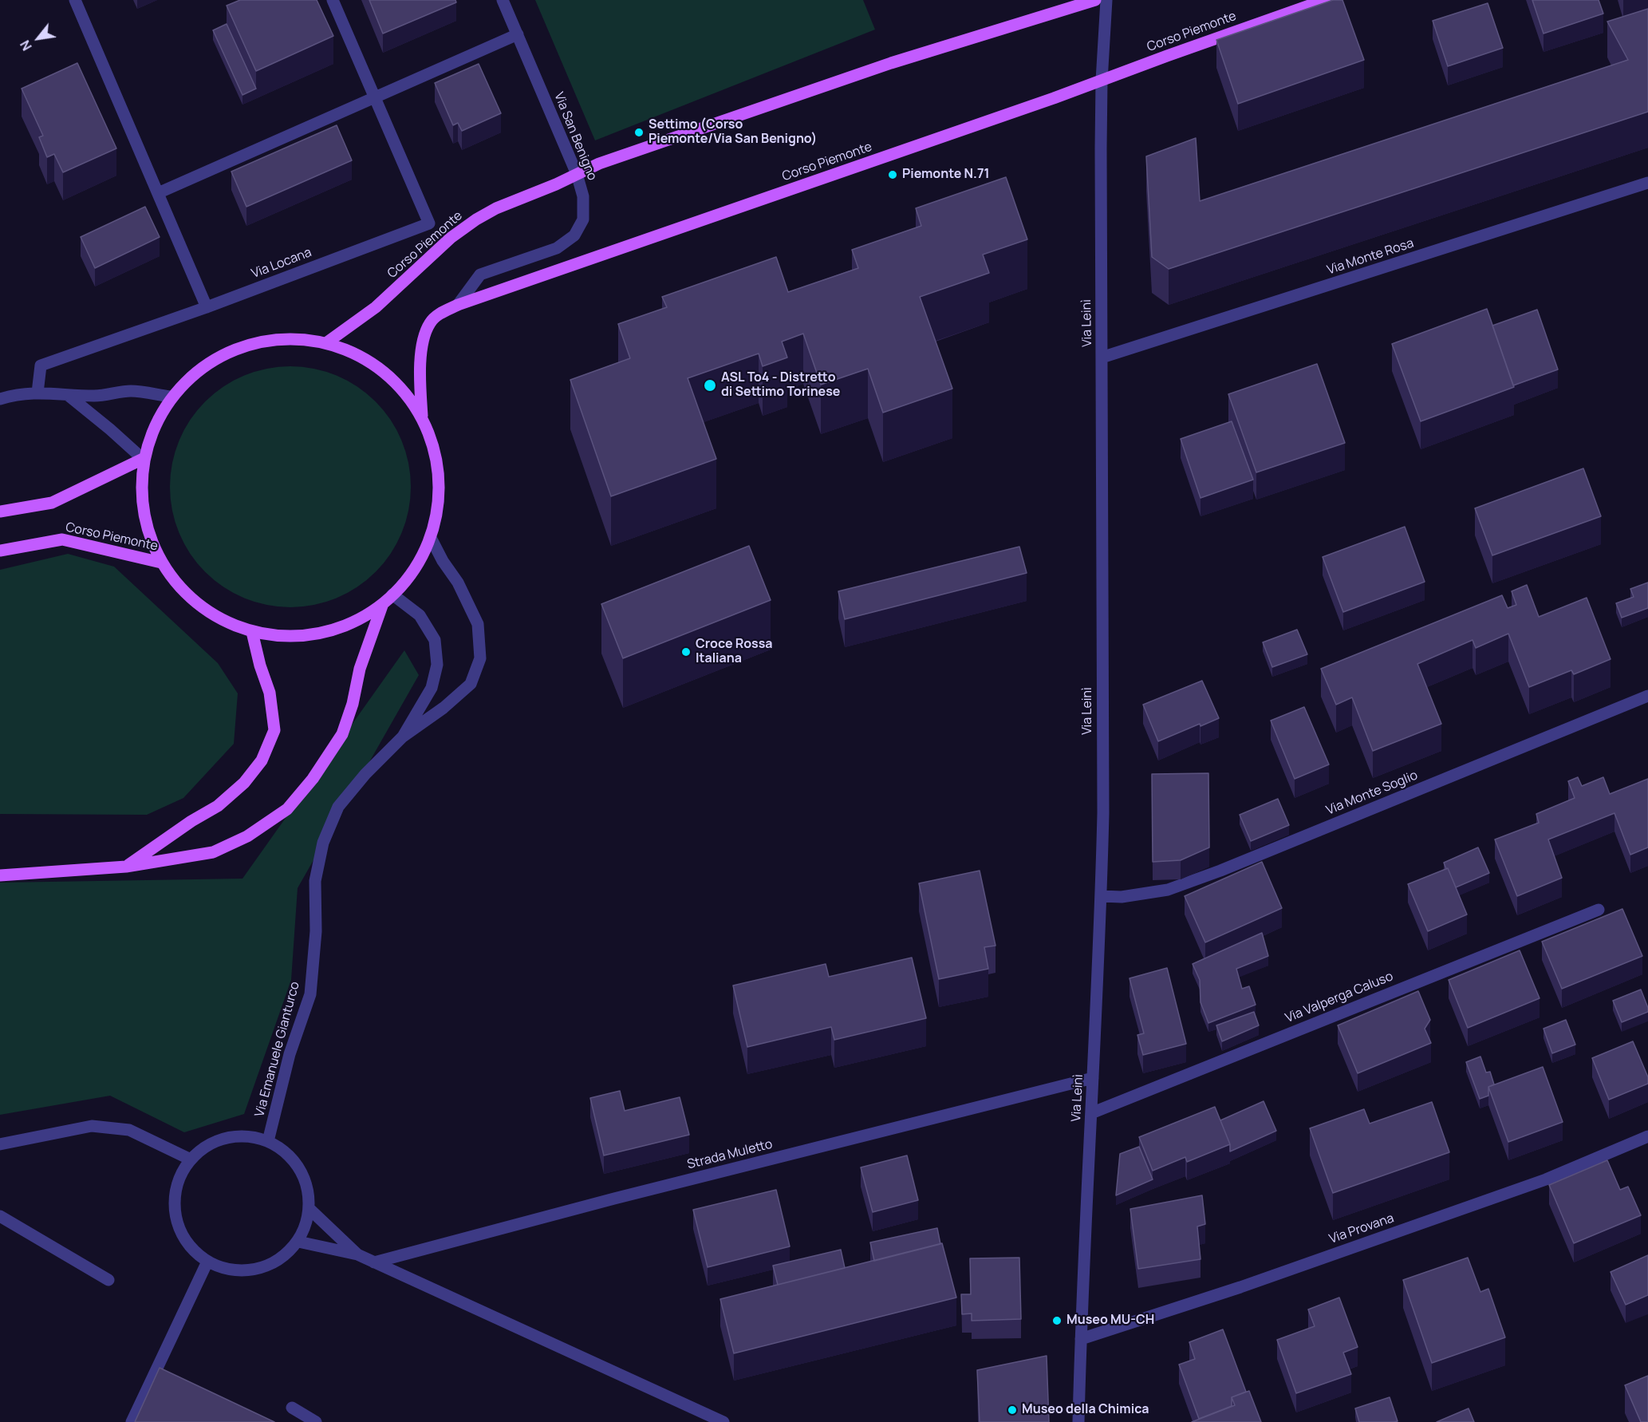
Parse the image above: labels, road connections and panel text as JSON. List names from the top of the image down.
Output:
{
  "streets": {
    "main road": ["Corso Piemonte"],
    "street": [
      "Via San Benigno",
      "Via Monte Rosa",
      "Via Locana",
      "Via Leinì",
      "Via Monte Soglio",
      "Via Valperga Caluso",
      "Via Emanuele Gianturco",
      "Strada Muletto",
      "Via Provana"
    ]
  },
  "crossings": [
    ["Corso Piemonte", "Via San Benigno"],
    ["Corso Piemonte", "Via Leinì"],
    ["Via Monte Rosa", "Via Leinì"],
    ["Via Leinì", "Via Monte Soglio"],
    ["Via Leinì", "Via Valperga Caluso"],
    ["Via Leinì", "Strada Muletto"],
    ["Via Leinì", "Via Provana"]
  ],
  "places": [
    "Settimo (Corso Piemonte/Via San Benigno)",
    "Piemonte N.71",
    "ASL To4 - Distretto di Settimo Torinese",
    "Croce Rossa Italiana",
    "Museo MU-CH",
    "Museo della Chimica"
  ],
  "north": "bottom left"
}
